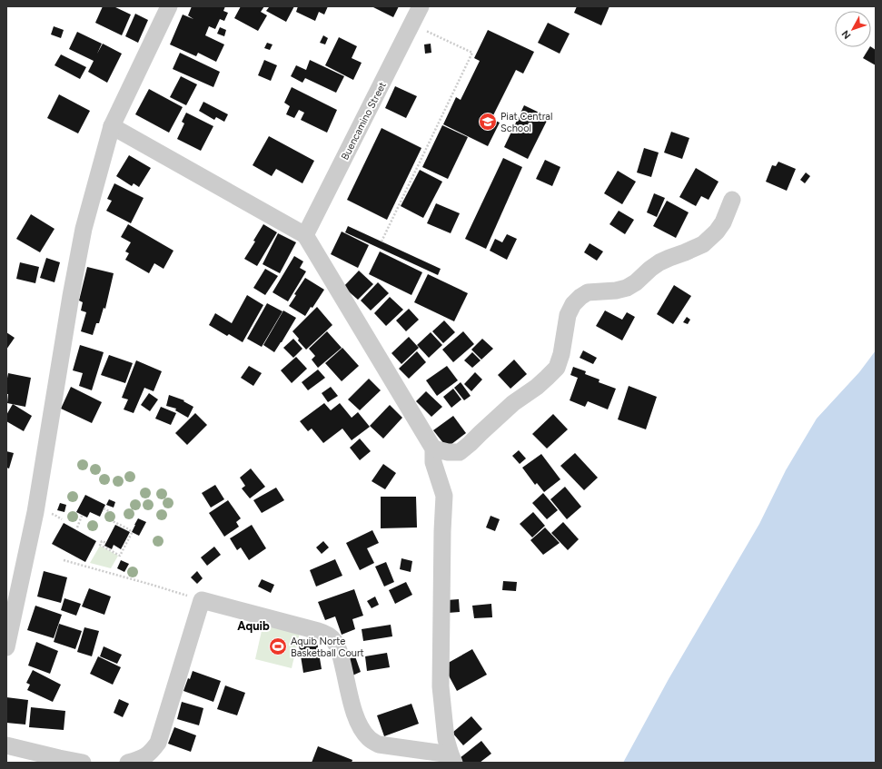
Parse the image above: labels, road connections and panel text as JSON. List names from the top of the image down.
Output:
{
  "streets": {
    "street": ["Buencamino Street"]
  },
  "districts": ["Aquib"],
  "places": {
    "school or university": ["Piat Central School"],
    "sports": ["Aquib Norte Basketball Court"]
  },
  "north": "bottom left"
}
